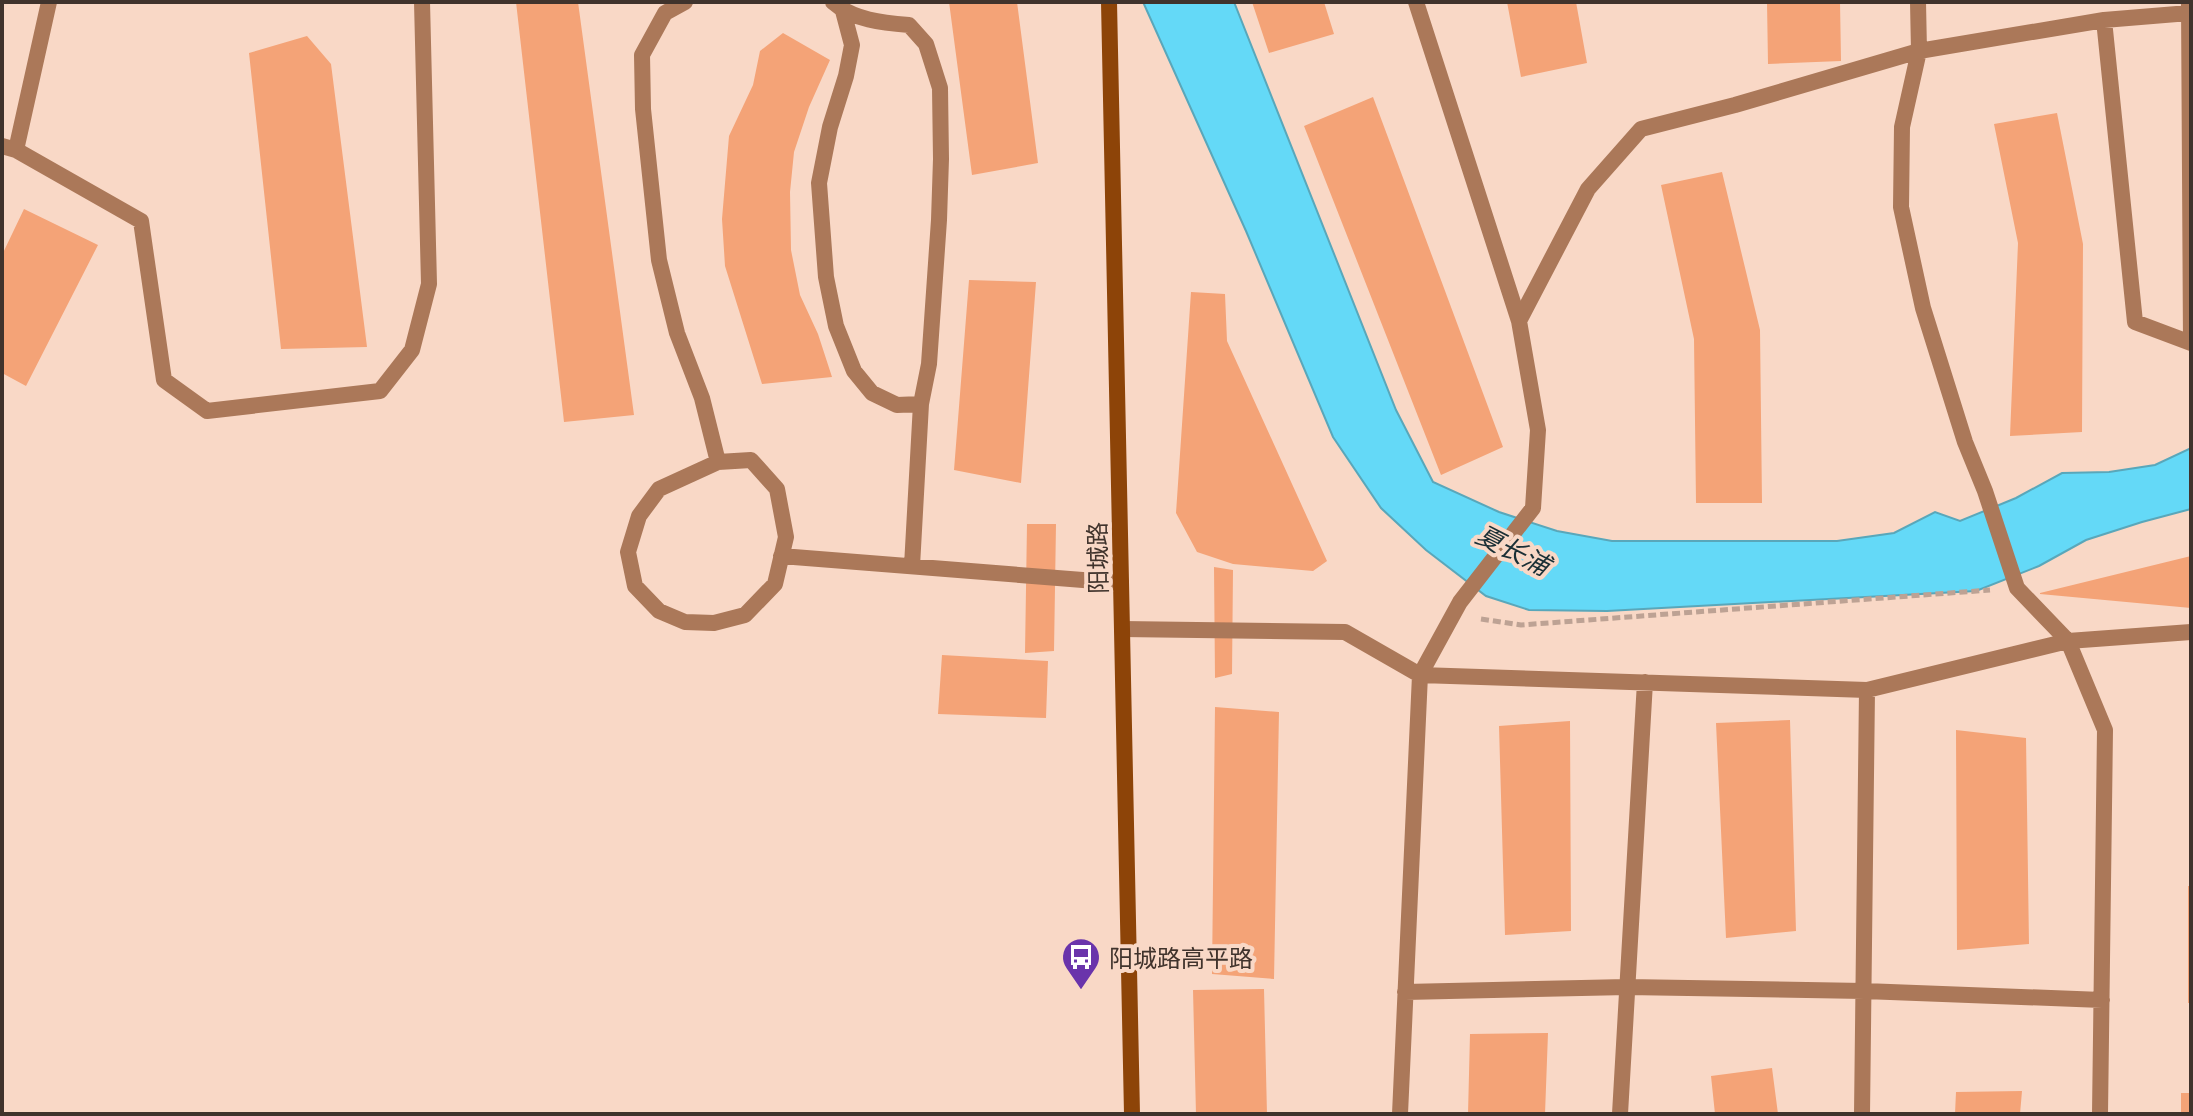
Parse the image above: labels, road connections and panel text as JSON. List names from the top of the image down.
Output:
{
  "streets": {
    "street": ["阳城路"]
  },
  "water": ["夏长浦"],
  "places": {
    "bus stop": ["阳城路高平路"]
  }
}
